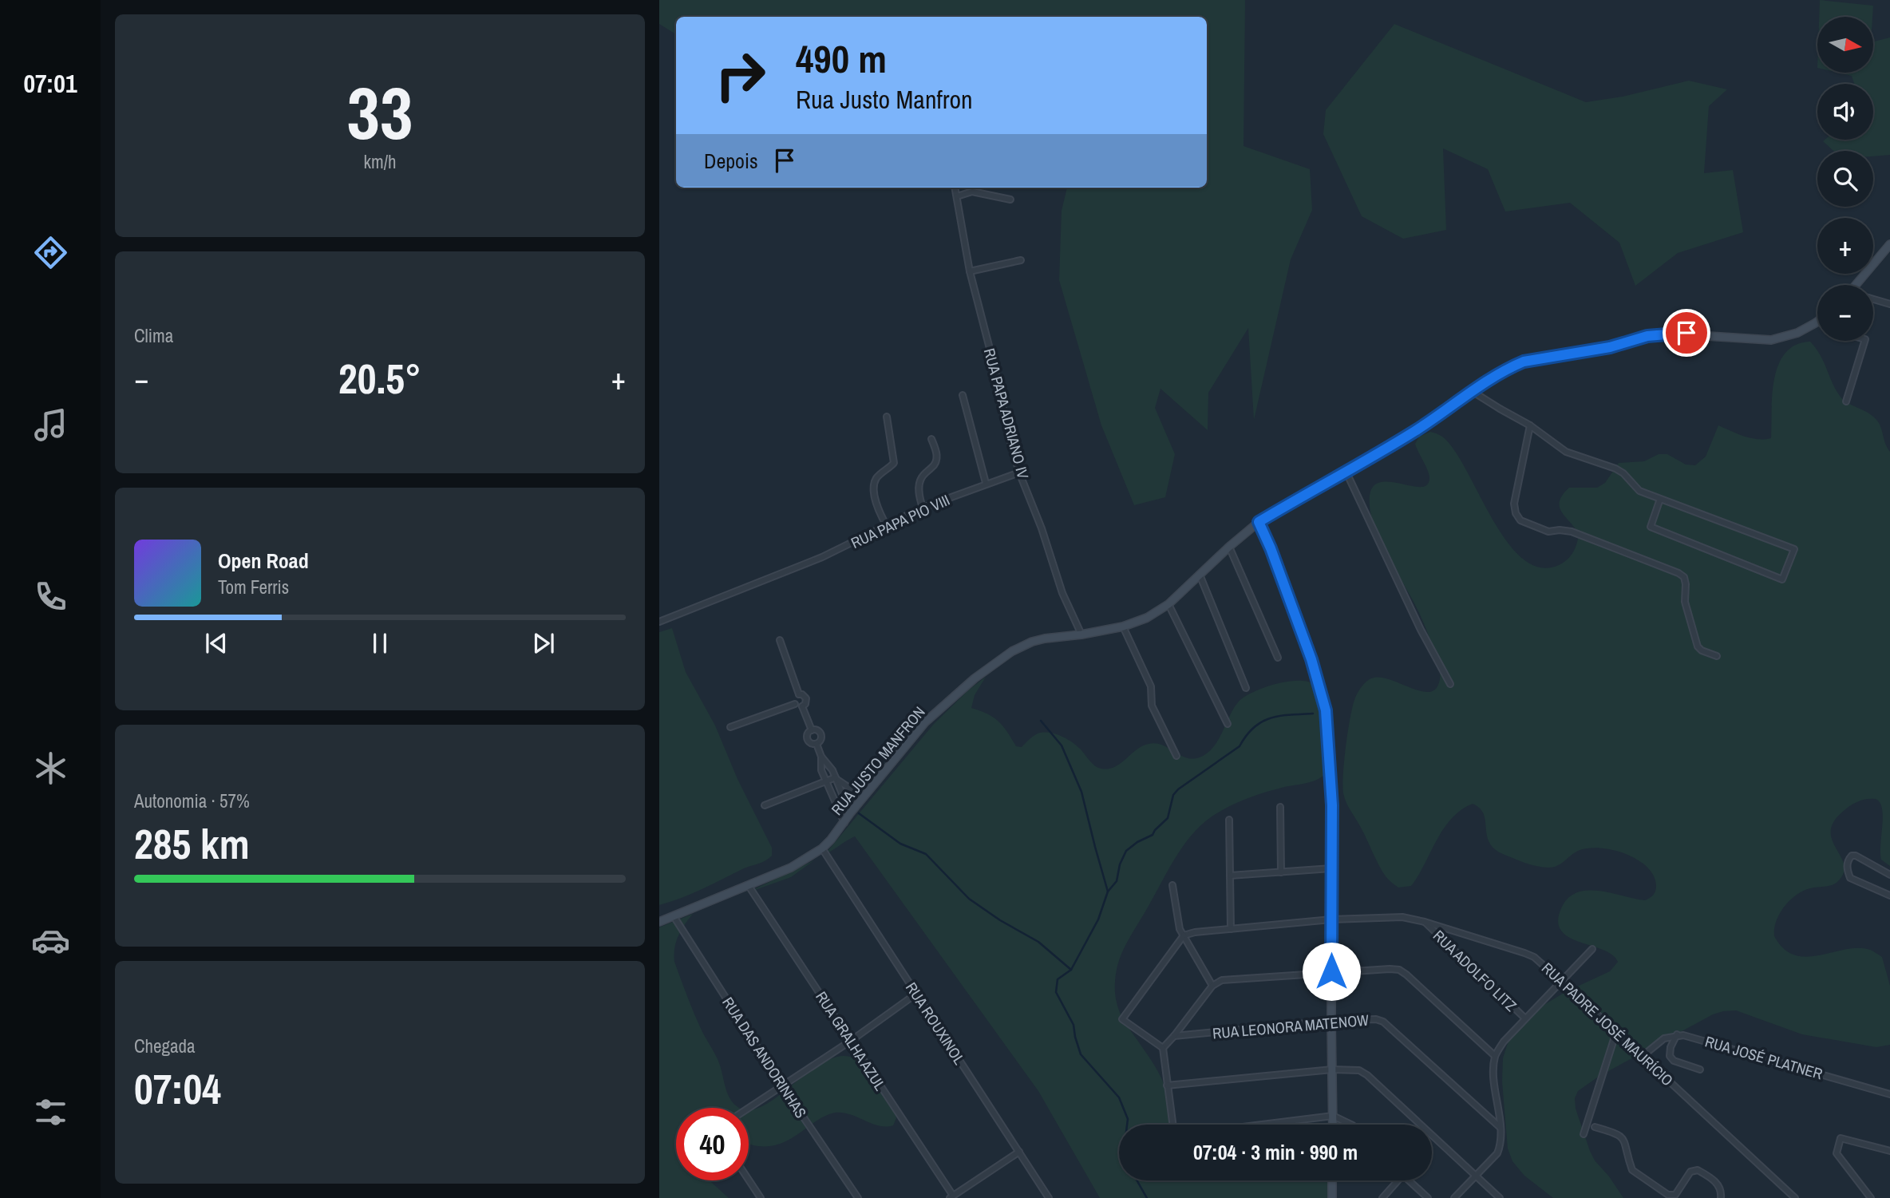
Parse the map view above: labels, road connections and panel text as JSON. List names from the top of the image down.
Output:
{
  "streets": {
    "main road": ["RUA JUSTO MANFRON"],
    "street": [
      "RUA PAPA ADRIANO IV",
      "RUA PAPA PIO VIII",
      "RUA ADOLFO LITZ",
      "RUA ROUXINOL",
      "RUA PADRE JOSÉ MAURÍCIO",
      "RUA LEONORA MATENOW",
      "RUA GRALHA AZUL",
      "RUA DAS ANDORINHAS",
      "RUA JOSÉ PLATNER"
    ]
  },
  "crossings": [
    ["RUA PAPA ADRIANO IV", "RUA PAPA PIO VIII"],
    ["RUA PAPA ADRIANO IV", "RUA JUSTO MANFRON"],
    ["RUA JUSTO MANFRON", "RUA ROUXINOL"],
    ["RUA JUSTO MANFRON", "RUA GRALHA AZUL"],
    ["RUA JUSTO MANFRON", "RUA DAS ANDORINHAS"],
    ["RUA ADOLFO LITZ", "RUA PADRE JOSÉ MAURÍCIO"]
  ],
  "north": "right",
  "page": {
    "tabs": "07:01",
    "tile": [
      ["33", "km/h"],
      "Clima",
      ["Autonomia · 57%", "285 km"],
      ["Chegada", "07:04"]
    ],
    "map_buttons": ["+", "−"],
    "turn": ["490 m", "Rua Justo Manfron"],
    "then": "Depois",
    "heat": ["−", "20.5°", "+"],
    "song": ["Open Road", "Tom Ferris"],
    "limit": "40",
    "trip": "07:04 · 3 min · 990 m"
  }
}
